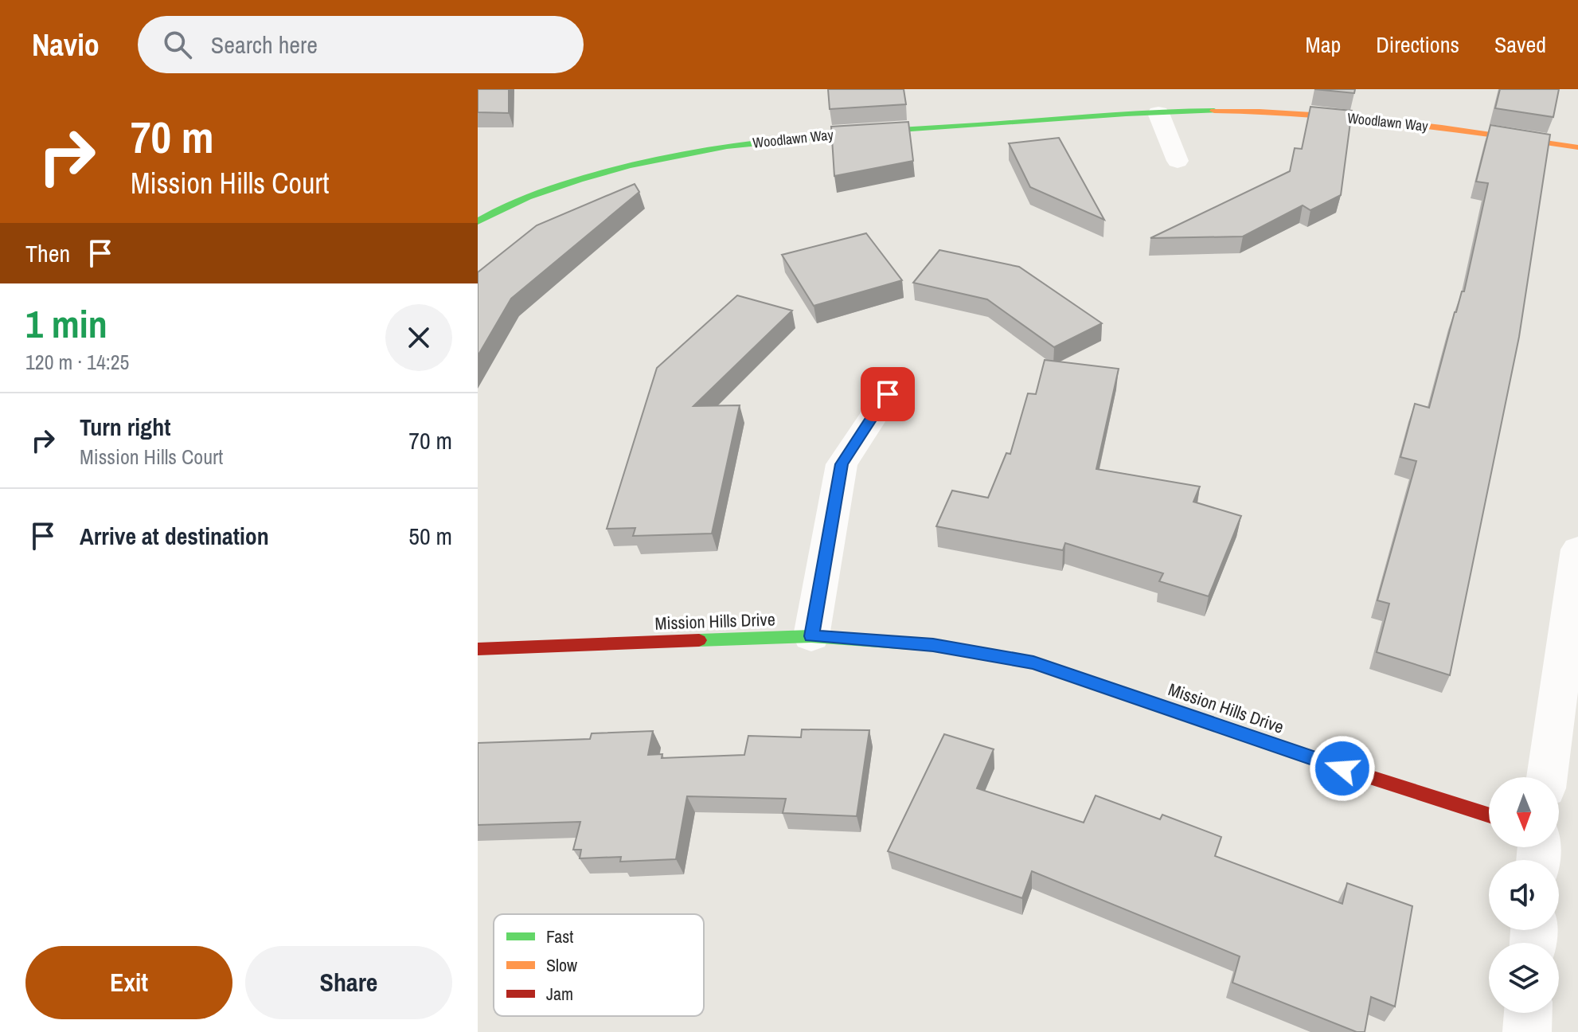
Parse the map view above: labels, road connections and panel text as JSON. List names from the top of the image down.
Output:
{
  "streets": {
    "street": ["Woodlawn Way", "Mission Hills Drive"]
  },
  "legend": ["Fast", "Slow", "Jam"],
  "north": "bottom",
  "page": {
    "header": "Navio",
    "search": "Search here",
    "nav": ["Map", "Directions", "Saved"],
    "turn": ["70 m", "Mission Hills Court"],
    "then": "Then",
    "heading": ["1 min", "120 m · 14:25"],
    "list": [
      {
        "name": "Turn right",
        "note": "Mission Hills Court",
        "value": "70 m"
      },
      {
        "name": "Arrive at destination",
        "value": "50 m"
      }
    ],
    "buttons": ["Exit", "Share"]
  }
}
